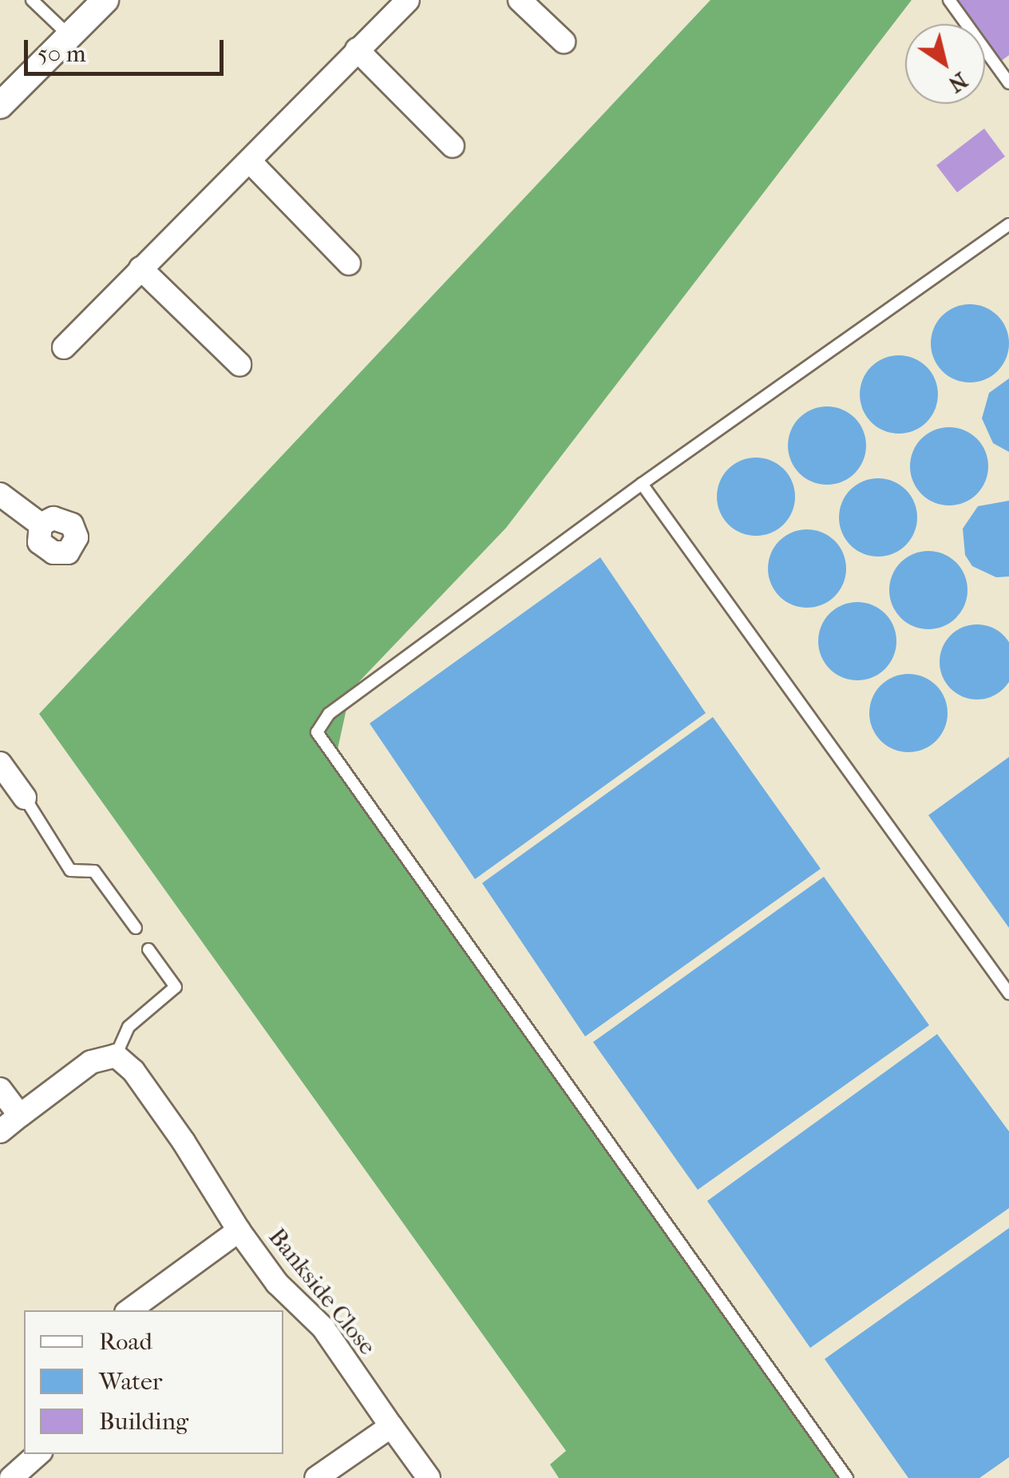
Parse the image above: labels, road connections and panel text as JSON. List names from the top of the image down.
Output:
{
  "streets": {
    "street": ["Bankside Close"]
  },
  "legend": ["Road", "Water", "Building"],
  "scale_bar": "50 m",
  "north": "bottom right"
}
